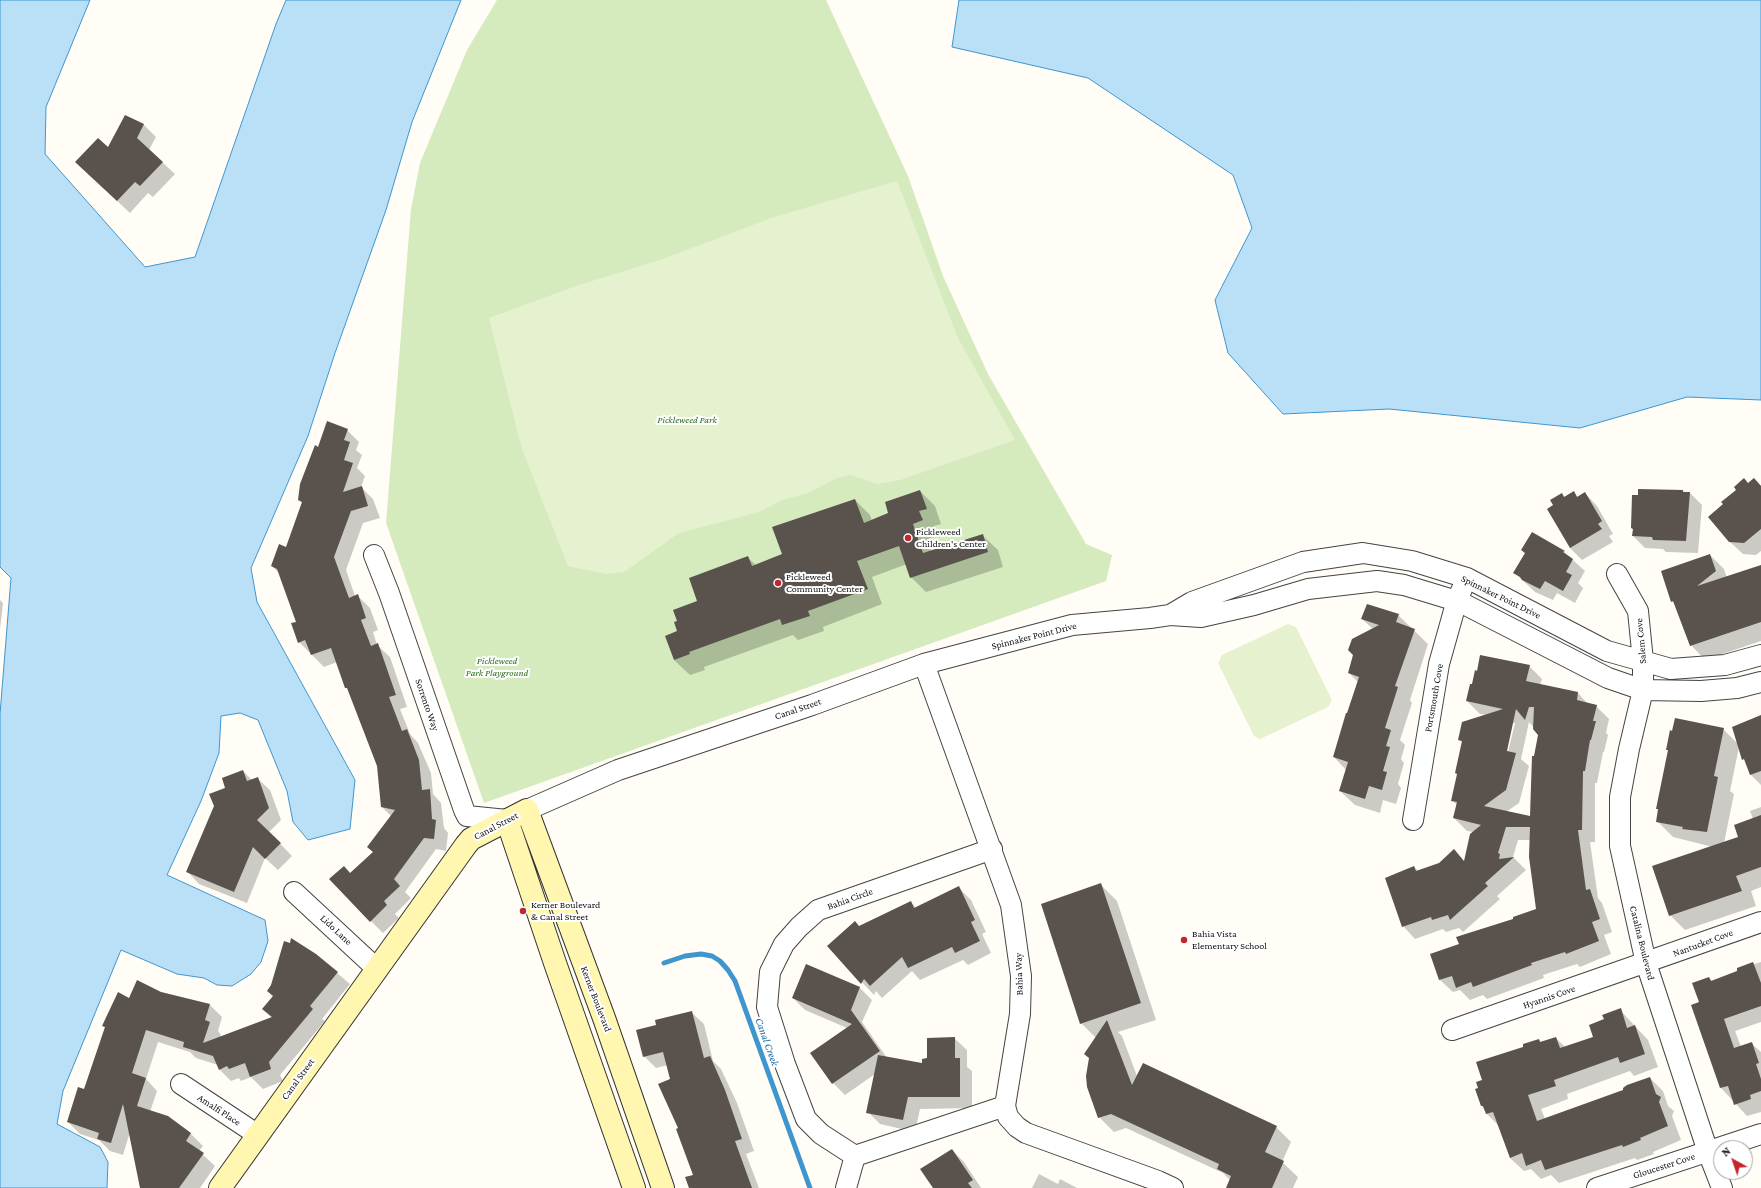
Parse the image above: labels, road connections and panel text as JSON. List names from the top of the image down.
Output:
{
  "streets": {
    "street": [
      "Spinnaker Point Drive",
      "Salem Cove",
      "Portsmouth Cove",
      "Sorrento Way",
      "Canal Street",
      "Bahia Circle",
      "Lido Lane",
      "Catalina Boulevard",
      "Nantucket Cove",
      "Bahia Way",
      "Hyannis Cove",
      "Kerner Boulevard",
      "Amalfi Place",
      "Gloucester Cove"
    ]
  },
  "crossings": [
    ["Spinnaker Point Drive", "Salem Cove"],
    ["Spinnaker Point Drive", "Portsmouth Cove"],
    ["Spinnaker Point Drive", "Canal Street"],
    ["Spinnaker Point Drive", "Catalina Boulevard"],
    ["Spinnaker Point Drive", "Bahia Way"],
    ["Salem Cove", "Catalina Boulevard"],
    ["Sorrento Way", "Canal Street"],
    ["Canal Street", "Lido Lane"],
    ["Canal Street", "Bahia Way"],
    ["Canal Street", "Kerner Boulevard"],
    ["Canal Street", "Amalfi Place"],
    ["Bahia Circle", "Bahia Way"],
    ["Catalina Boulevard", "Nantucket Cove"],
    ["Catalina Boulevard", "Hyannis Cove"],
    ["Catalina Boulevard", "Gloucester Cove"],
    ["Nantucket Cove", "Hyannis Cove"]
  ],
  "water": ["Canal Creek"],
  "parks": ["Pickleweed Park", "Pickleweed Park Playground"],
  "places": [
    "Pickleweed Children's Center",
    "Pickleweed Community Center",
    "Kerner Boulevard & Canal Street",
    "Bahia Vista Elementary School"
  ],
  "north": "top left"
}
